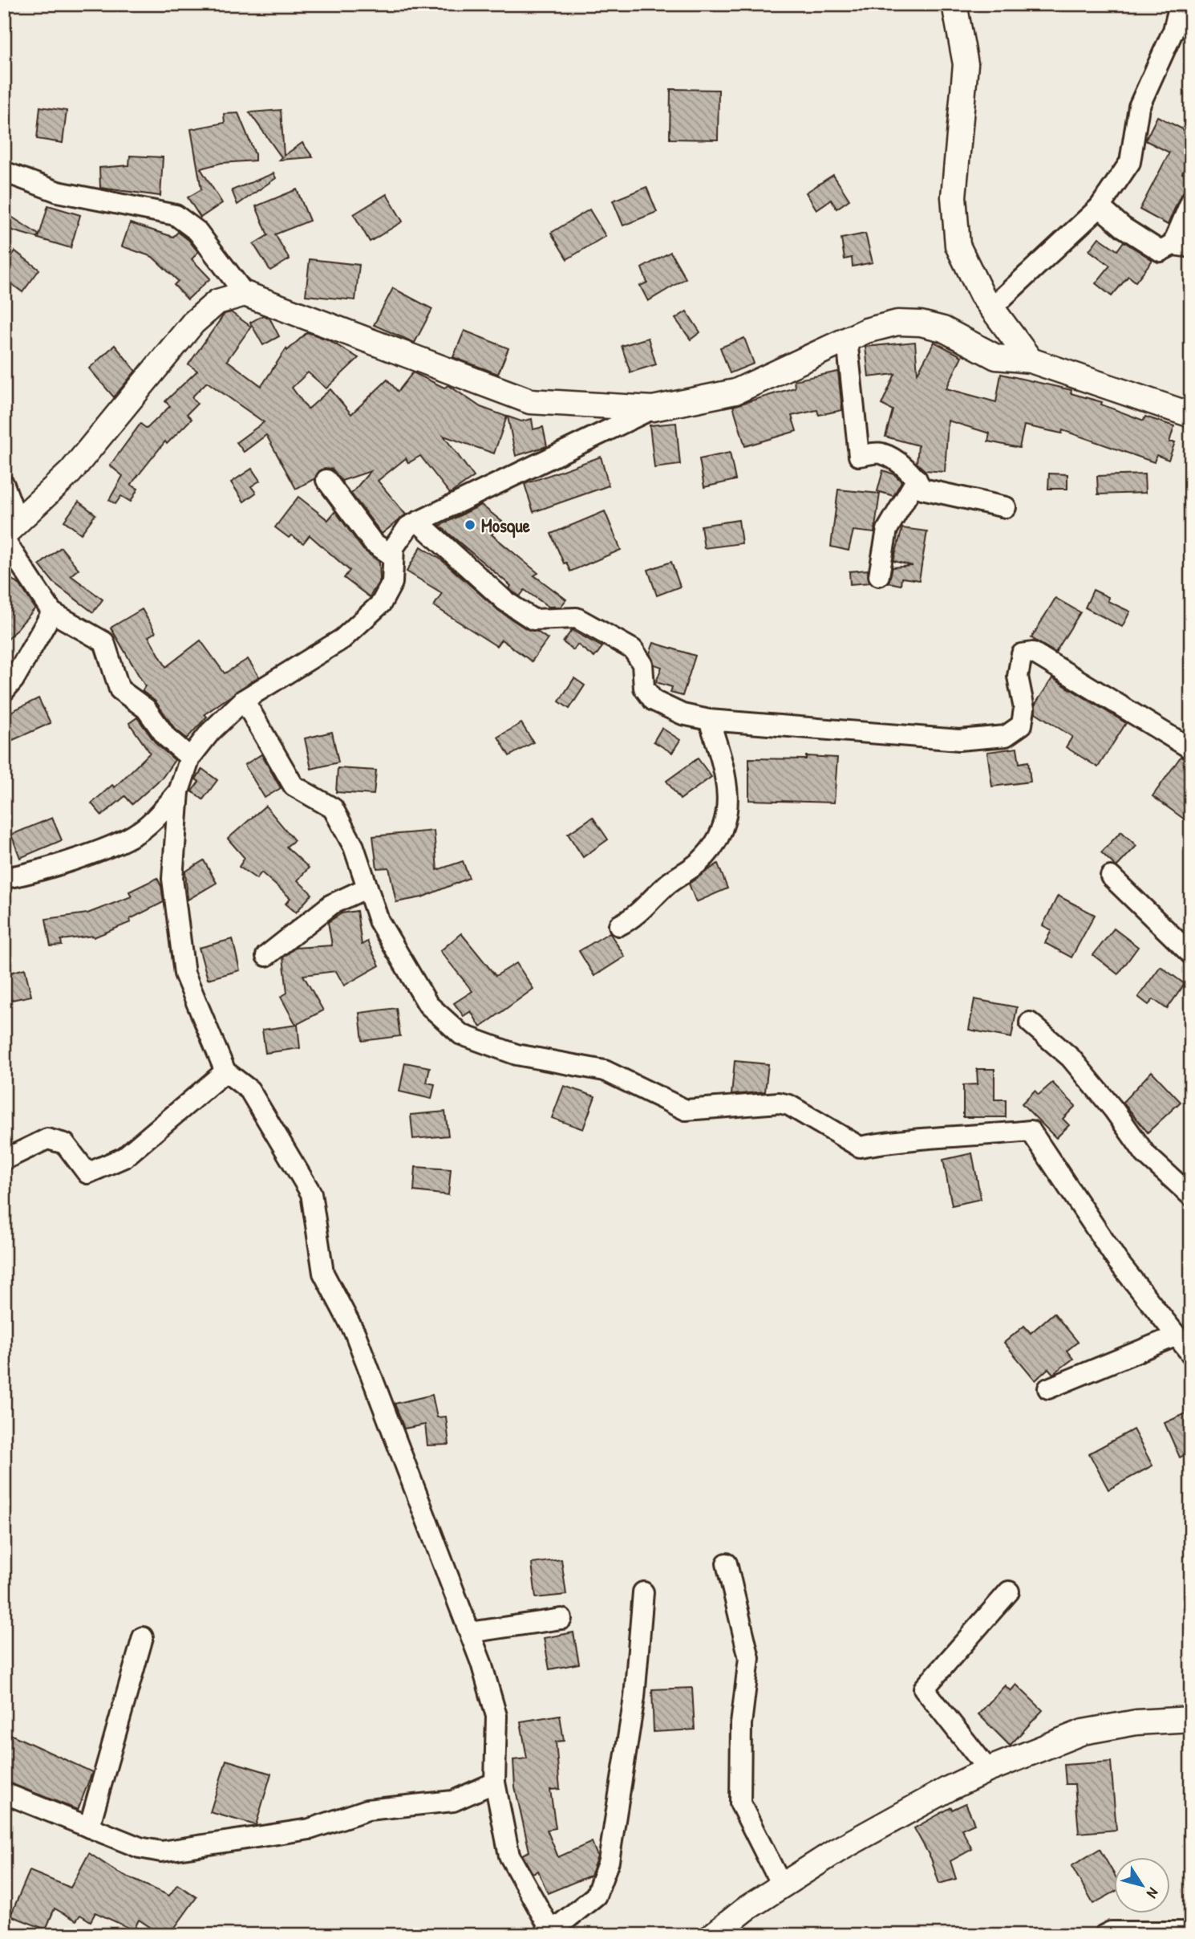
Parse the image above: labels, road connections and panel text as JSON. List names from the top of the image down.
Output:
{
  "places": ["Mosque"],
  "north": "bottom right"
}
